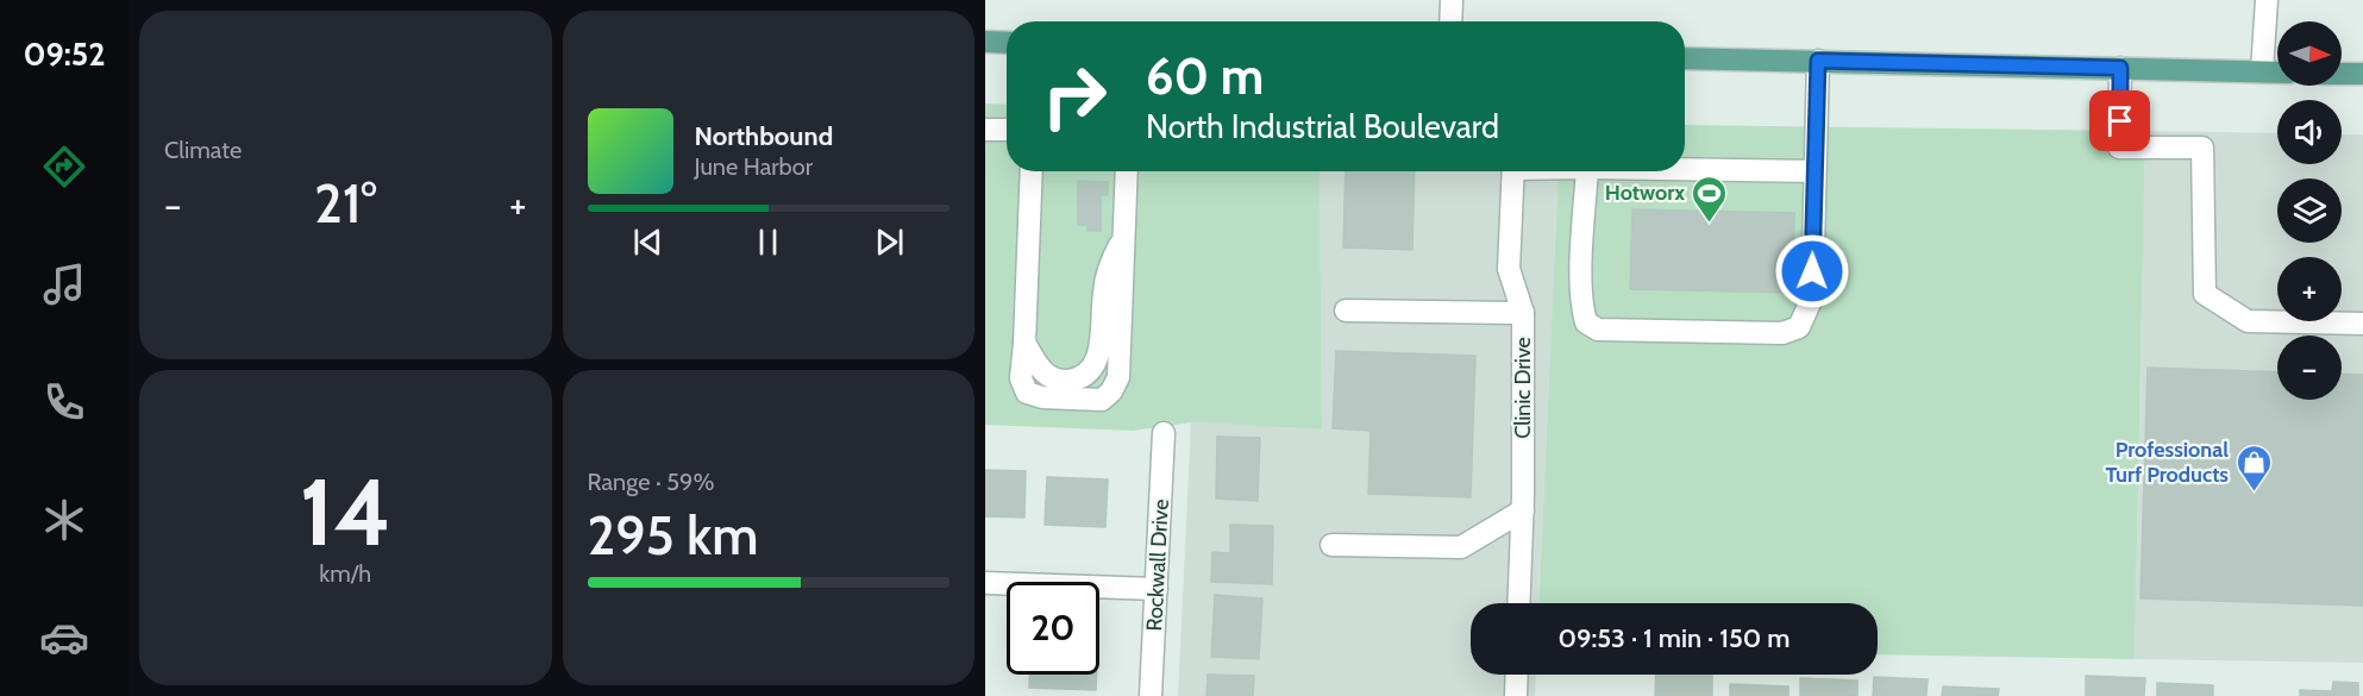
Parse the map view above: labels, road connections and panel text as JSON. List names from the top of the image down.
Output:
{
  "streets": {
    "street": ["Clinic Drive", "Rockwall Drive"]
  },
  "places": {
    "sports": ["Hotworx"],
    "shop": ["Professional Turf Products"]
  },
  "north": "right",
  "page": {
    "tabs": "09:52",
    "tile": [
      "Climate",
      ["14", "km/h"],
      ["Range · 59%", "295 km"]
    ],
    "map_buttons": ["+", "−"],
    "turn": ["60 m", "North Industrial Boulevard"],
    "song": ["Northbound", "June Harbor"],
    "heat": ["−", "21°", "+"],
    "limit": "20",
    "trip": "09:53 · 1 min · 150 m"
  }
}
